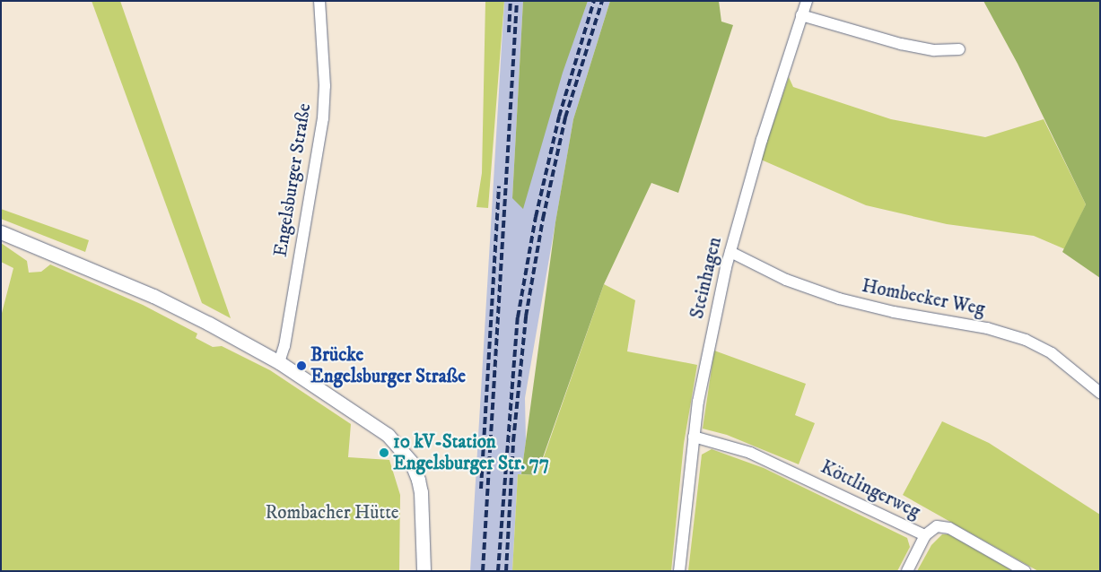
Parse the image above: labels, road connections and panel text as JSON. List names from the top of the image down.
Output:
{
  "streets": {
    "street": [
      "Engelsburger Straße",
      "Steinhagen",
      "Hombecker Weg",
      "Köttlingerweg"
    ]
  },
  "crossings": [
    ["Steinhagen", "Hombecker Weg"],
    ["Steinhagen", "Köttlingerweg"]
  ],
  "parks": ["Rombacher Hütte"],
  "places": ["Brücke Engelsburger Straße", "10 kV-Station Engelsburger Str. 77"]
}
